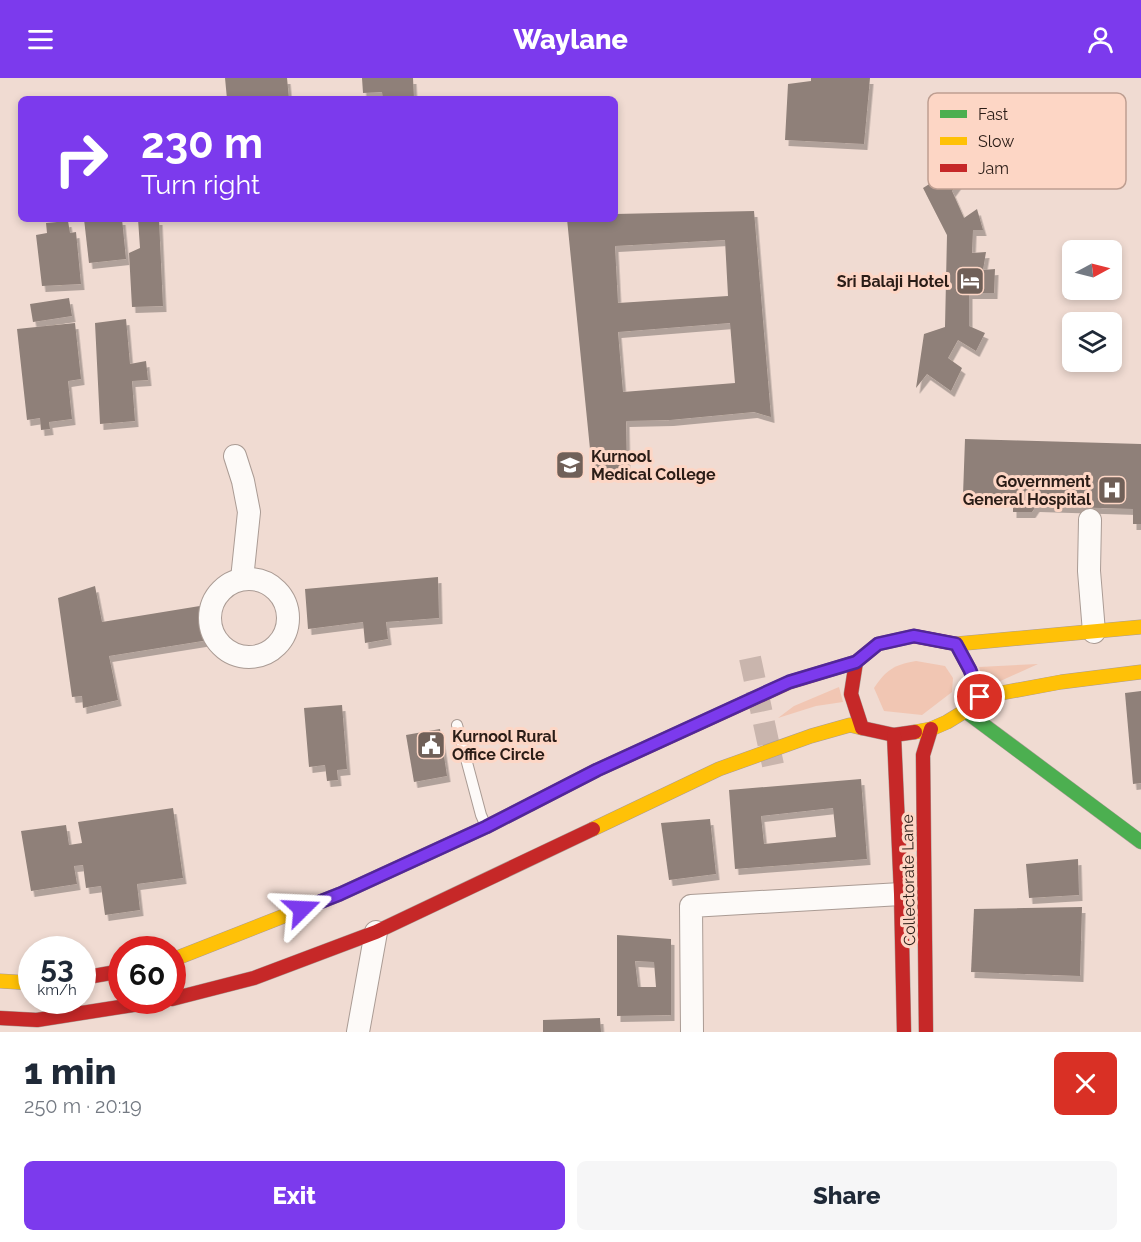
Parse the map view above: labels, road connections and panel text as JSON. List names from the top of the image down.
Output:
{
  "streets": {
    "main road": ["Collectorate Lane"]
  },
  "places": {
    "hotel": ["Sri Balaji Hotel"],
    "school or university": ["Kurnool Medical College"],
    "hospital": ["Government General Hospital"],
    "public building": ["Kurnool Rural Office Circle"]
  },
  "legend": ["Fast", "Slow", "Jam"],
  "north": "right",
  "page": {
    "header": "Waylane",
    "turn": ["230 m", "Turn right"],
    "speed": "53 km/h",
    "limit": "60",
    "heading": ["1 min", "250 m · 20:19"],
    "buttons": ["Exit", "Share"]
  }
}
